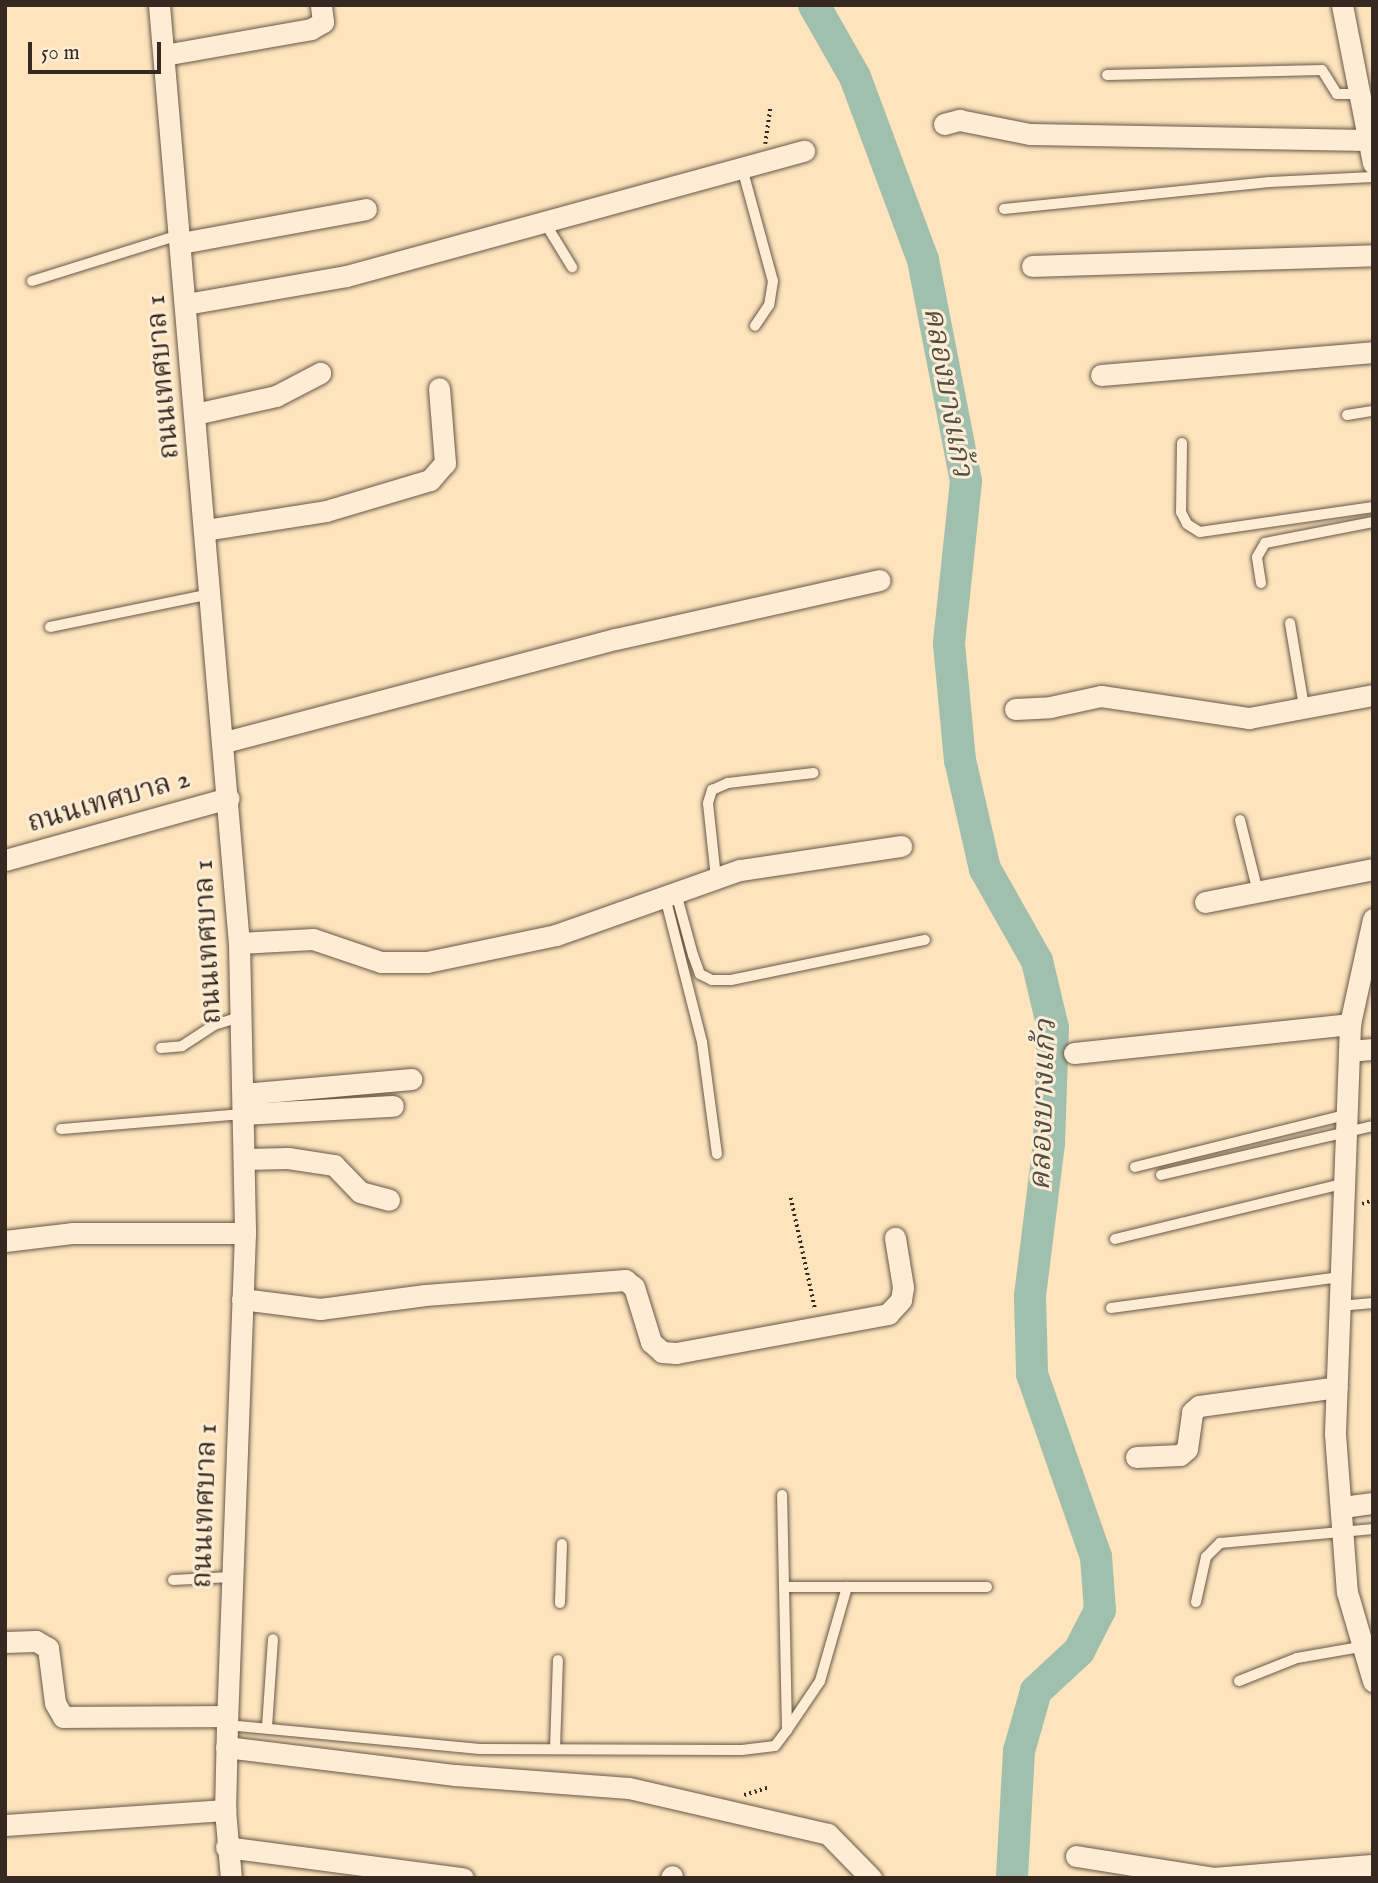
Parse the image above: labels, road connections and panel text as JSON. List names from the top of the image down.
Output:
{
  "streets": {
    "street": ["ถนนเทศบาล 1", "ถนนเทศบาล 2"]
  },
  "crossings": [
    ["ถนนเทศบาล 1", "ถนนเทศบาล 2"]
  ],
  "water": ["คลองบางแก้ว"],
  "scale_bar": "50 m"
}
